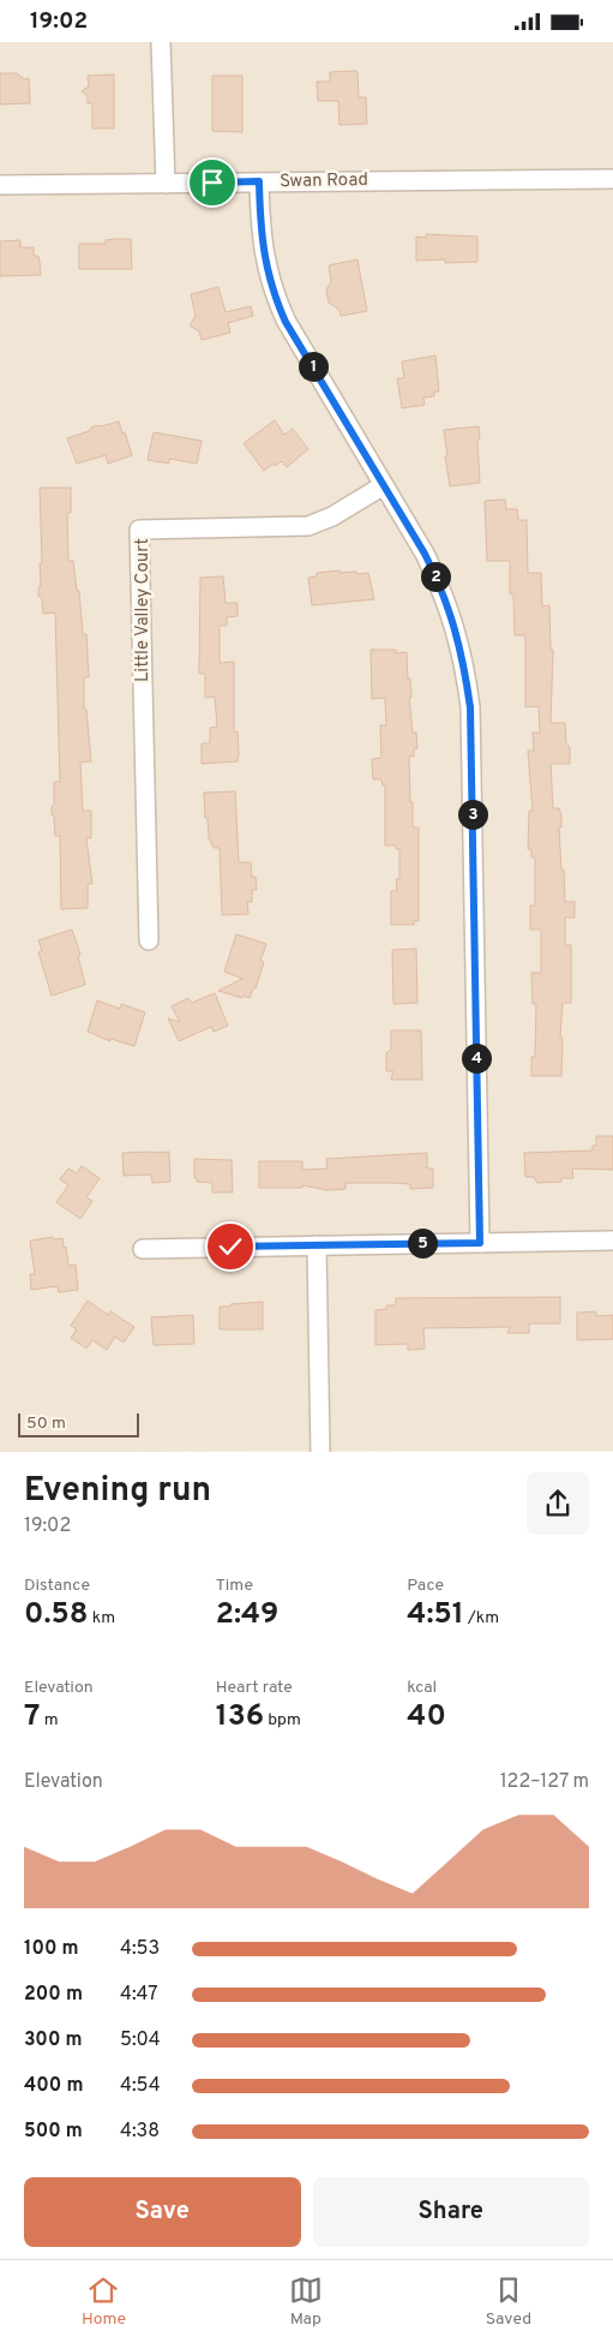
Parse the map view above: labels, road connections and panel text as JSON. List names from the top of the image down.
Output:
{
  "streets": {
    "street": ["Swan Road", "Little Valley Court"]
  },
  "scale_bar": "50 m",
  "page": {
    "status": "19:02",
    "pins": [
      "1",
      "2",
      "3",
      "4",
      "5"
    ],
    "scale": "50 m",
    "heading": ["Evening run", "19:02"],
    "stats": [
      ["Distance", "0.58 km"],
      ["Time", "2:49"],
      ["Pace", "4:51 /km"],
      ["Elevation", "7 m"],
      ["Heart rate", "136 bpm"],
      ["kcal", "40"]
    ],
    "chart": ["Elevation", "122–127 m"],
    "list": [
      {
        "name": "100 m",
        "note": "4:53"
      },
      {
        "name": "200 m",
        "note": "4:47"
      },
      {
        "name": "300 m",
        "note": "5:04"
      },
      {
        "name": "400 m",
        "note": "4:54"
      },
      {
        "name": "500 m",
        "note": "4:38"
      }
    ],
    "buttons": ["Save", "Share"],
    "tabs": ["Home", "Map", "Saved"]
  }
}
